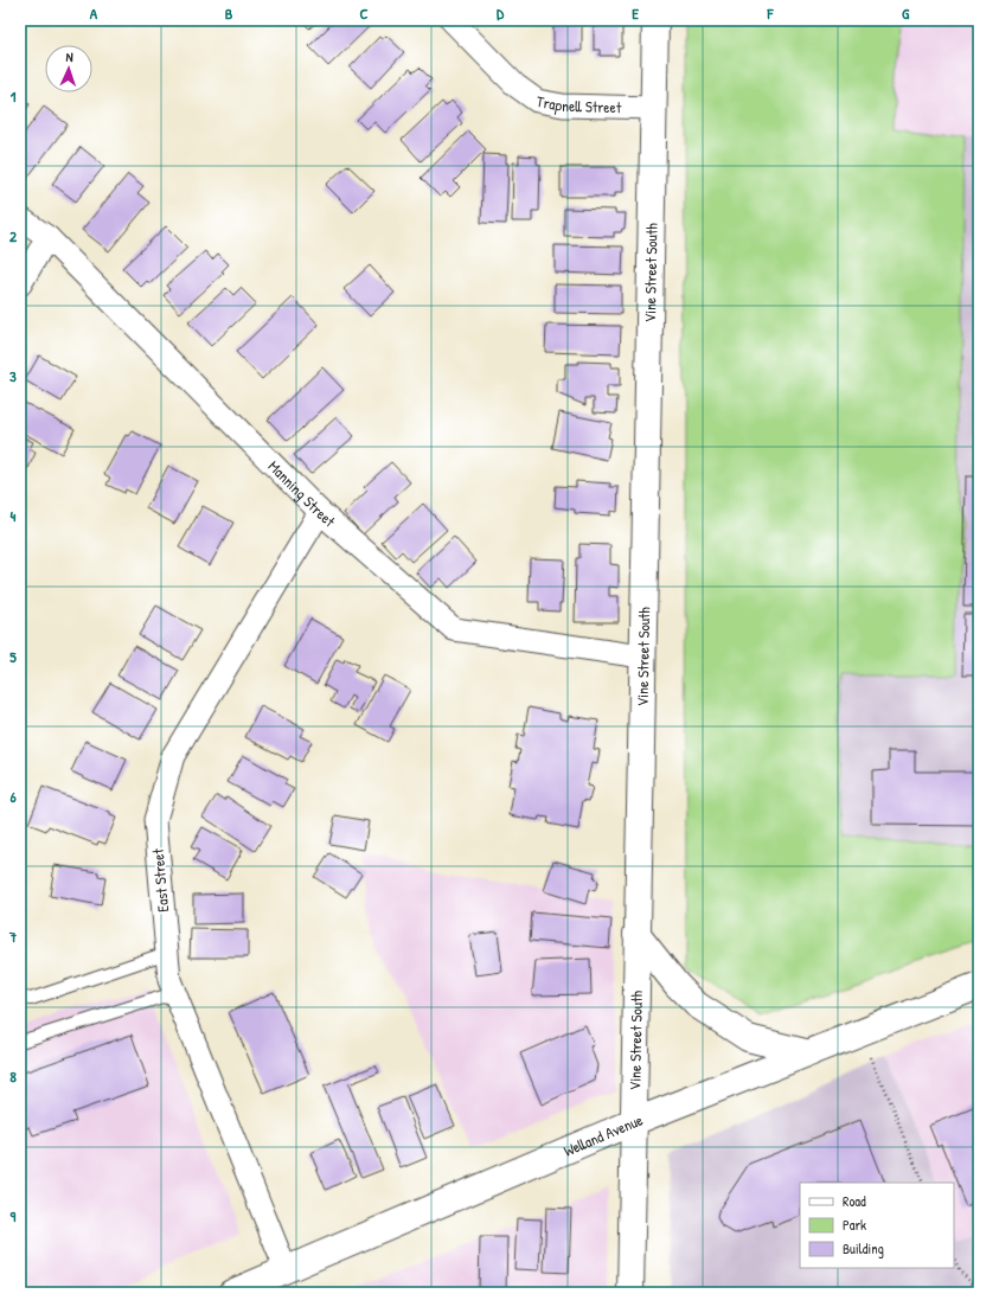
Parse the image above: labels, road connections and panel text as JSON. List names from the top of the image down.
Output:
{
  "streets": {
    "street": [
      "Trapnell Street",
      "Vine Street South",
      "Manning Street",
      "East Street",
      "Welland Avenue"
    ]
  },
  "crossings": [
    ["Trapnell Street", "Vine Street South"],
    ["Vine Street South", "Manning Street"],
    ["Vine Street South", "Welland Avenue"],
    ["Manning Street", "East Street"],
    ["East Street", "Welland Avenue"]
  ],
  "legend": ["Road", "Park", "Building"],
  "north": "top",
  "grid": {
    "columns": [
      "A",
      "B",
      "C",
      "D",
      "E",
      "F",
      "G"
    ],
    "rows": [
      "1",
      "2",
      "3",
      "4",
      "5",
      "6",
      "7",
      "8",
      "9"
    ]
  }
}
